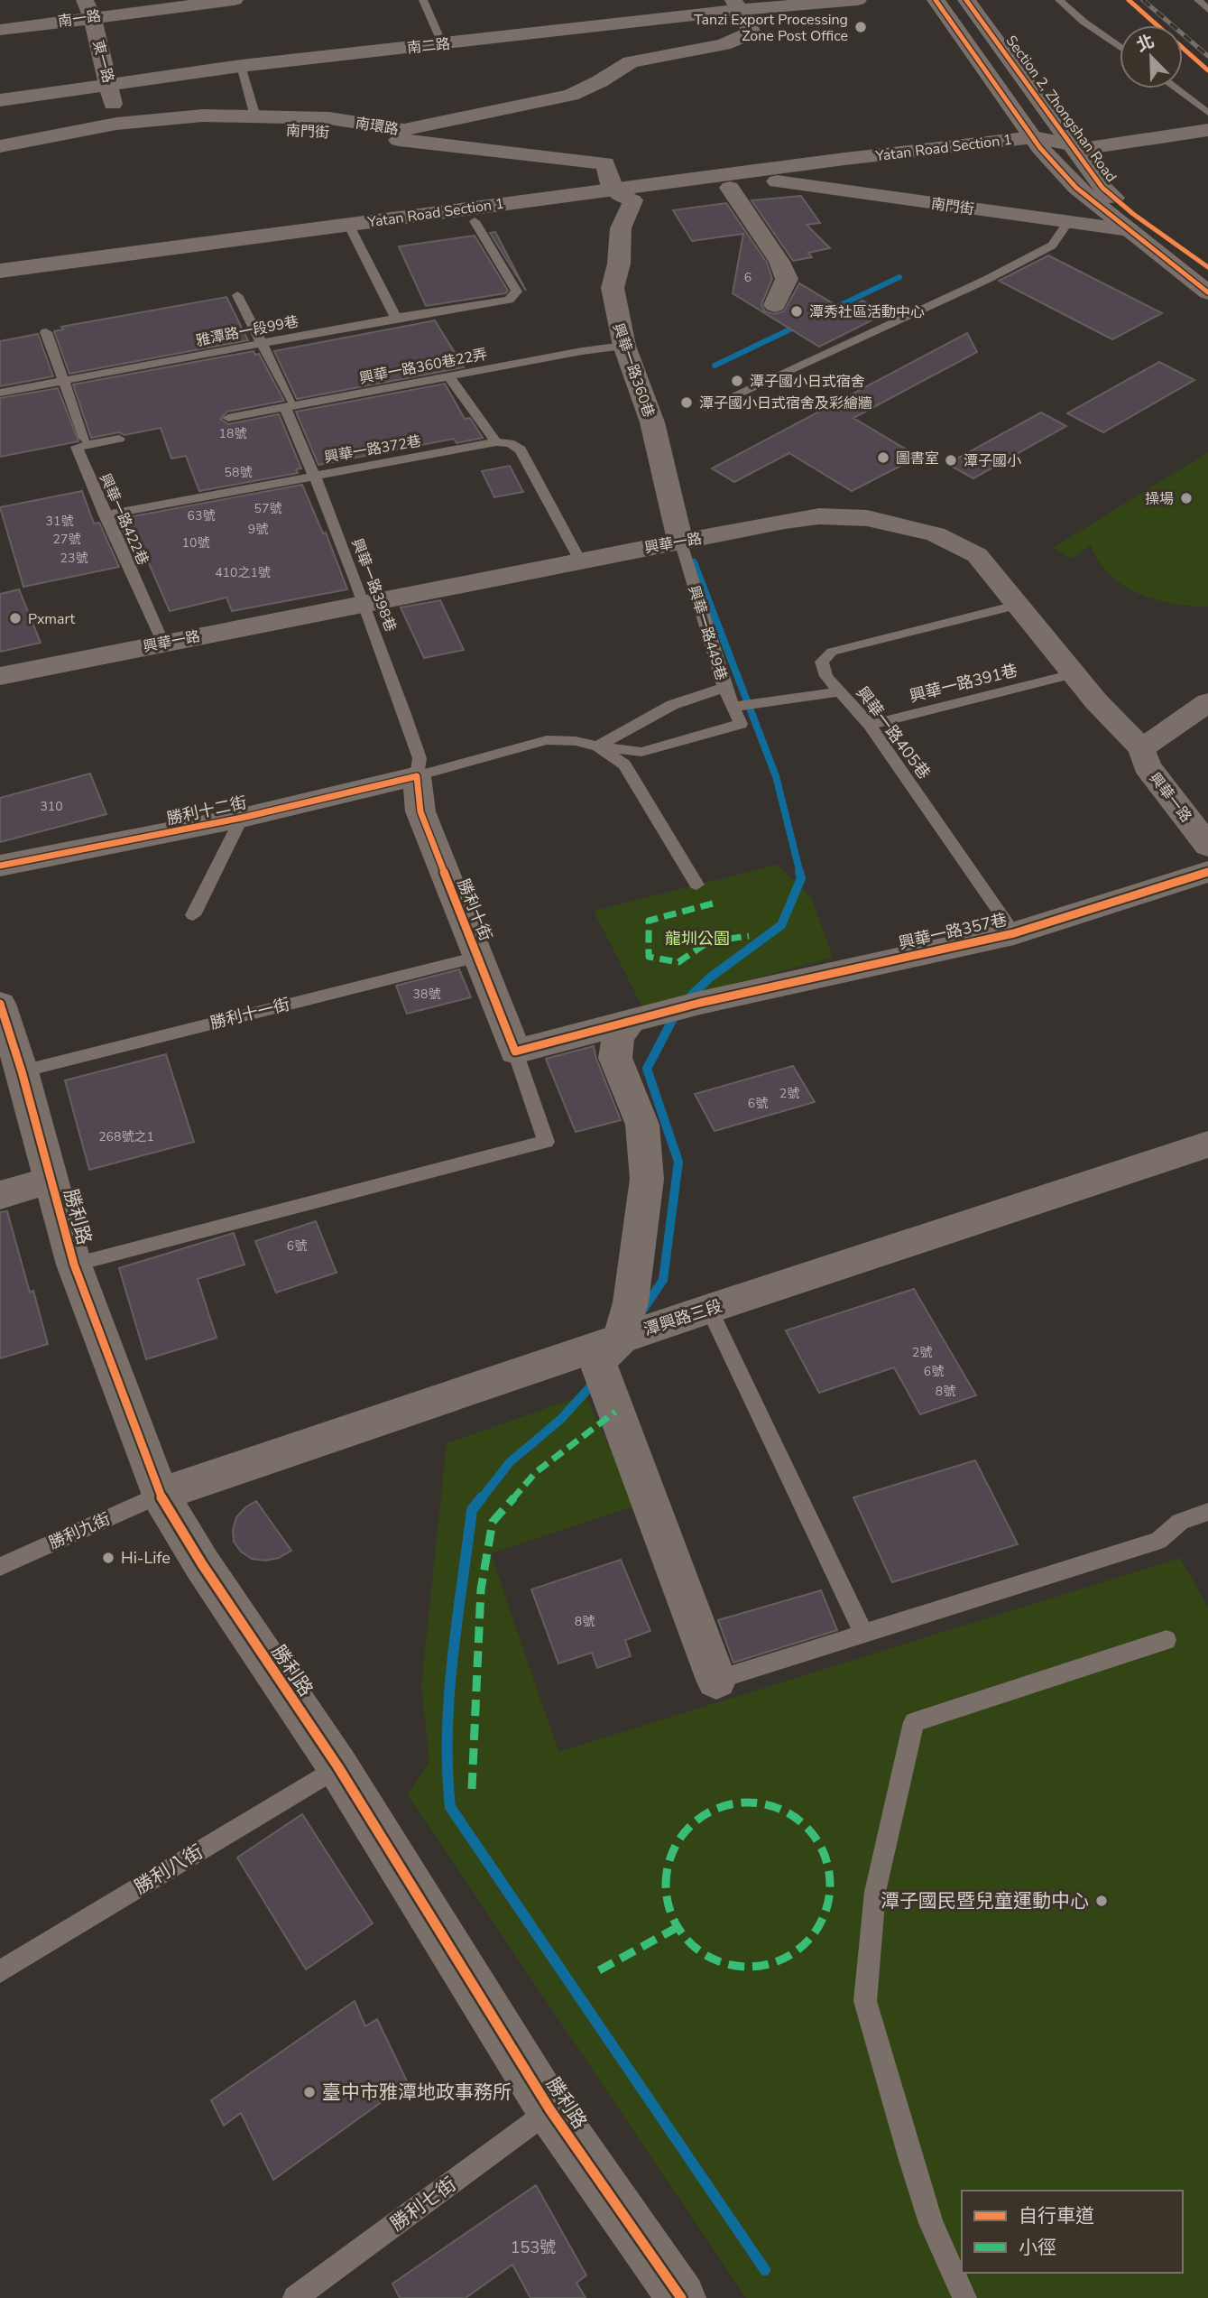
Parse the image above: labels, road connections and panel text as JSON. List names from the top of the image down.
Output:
{
  "streets": {
    "main road": ["Section 2, Zhongshan Road"],
    "street": [
      "南一路",
      "南二路",
      "東一路",
      "南環路",
      "南門街",
      "Yatan Road Section 1",
      "興華一路360巷",
      "興華一路",
      "勝利十二街",
      "勝利十街",
      "興華一路357巷",
      "勝利路",
      "潭興路三段"
    ],
    "lane": [
      "雅潭路一段99巷",
      "興華一路360巷22弄",
      "興華一路372巷",
      "興華一路422巷",
      "興華一路398巷",
      "興華一路449巷",
      "興華一路391巷",
      "興華一路405巷",
      "勝利十一街",
      "勝利九街",
      "勝利八街",
      "勝利七街"
    ]
  },
  "crossings": [
    ["南一路", "東一路"],
    ["南二路", "東一路"],
    ["南二路", "南環路"],
    ["東一路", "南環路"],
    ["Section 2, Zhongshan Road", "南門街"],
    ["Section 2, Zhongshan Road", "Yatan Road Section 1"],
    ["南門街", "Yatan Road Section 1"],
    ["南門街", "興華一路360巷"],
    ["Yatan Road Section 1", "雅潭路一段99巷"],
    ["Yatan Road Section 1", "興華一路360巷"],
    ["雅潭路一段99巷", "興華一路398巷"],
    ["興華一路360巷22弄", "興華一路360巷"],
    ["興華一路360巷22弄", "興華一路398巷"],
    ["興華一路360巷", "興華一路"],
    ["興華一路360巷", "興華一路449巷"],
    ["興華一路372巷", "興華一路422巷"],
    ["興華一路372巷", "興華一路398巷"],
    ["興華一路422巷", "興華一路"],
    ["興華一路", "興華一路398巷"],
    ["興華一路", "興華一路449巷"],
    ["興華一路", "興華一路405巷"],
    ["興華一路398巷", "勝利十二街"],
    ["興華一路398巷", "勝利十街"],
    ["興華一路449巷", "勝利十二街"],
    ["興華一路391巷", "興華一路405巷"],
    ["興華一路405巷", "興華一路357巷"],
    ["勝利十二街", "勝利十街"],
    ["勝利十街", "勝利十一街"],
    ["勝利十街", "勝利路"],
    ["勝利十一街", "勝利路"],
    ["勝利路", "潭興路三段"],
    ["勝利路", "勝利九街"],
    ["勝利路", "勝利八街"],
    ["勝利路", "勝利七街"],
    ["潭興路三段", "勝利九街"]
  ],
  "parks": ["龍圳公園"],
  "places": [
    "Tanzi Export Processing Zone Post Office",
    "潭秀社區活動中心",
    "潭子國小日式宿舍",
    "潭子國小日式宿舍及彩繪牆",
    "圖書室",
    "潭子國小",
    "操場",
    "Pxmart",
    "Hi-Life",
    "潭子國民暨兒童運動中心",
    "臺中市雅潭地政事務所"
  ],
  "house_numbers": [
    "6",
    "18號",
    "58號",
    "57號",
    "63號",
    "31號",
    "9號",
    "27號",
    "10號",
    "23號",
    "410之1號",
    "310",
    "38號",
    "2號",
    "6號",
    "268號之1",
    "6號",
    "2號",
    "6號",
    "8號",
    "8號",
    "153號"
  ],
  "legend": ["自行車道", "小徑"],
  "north": "top left"
}
